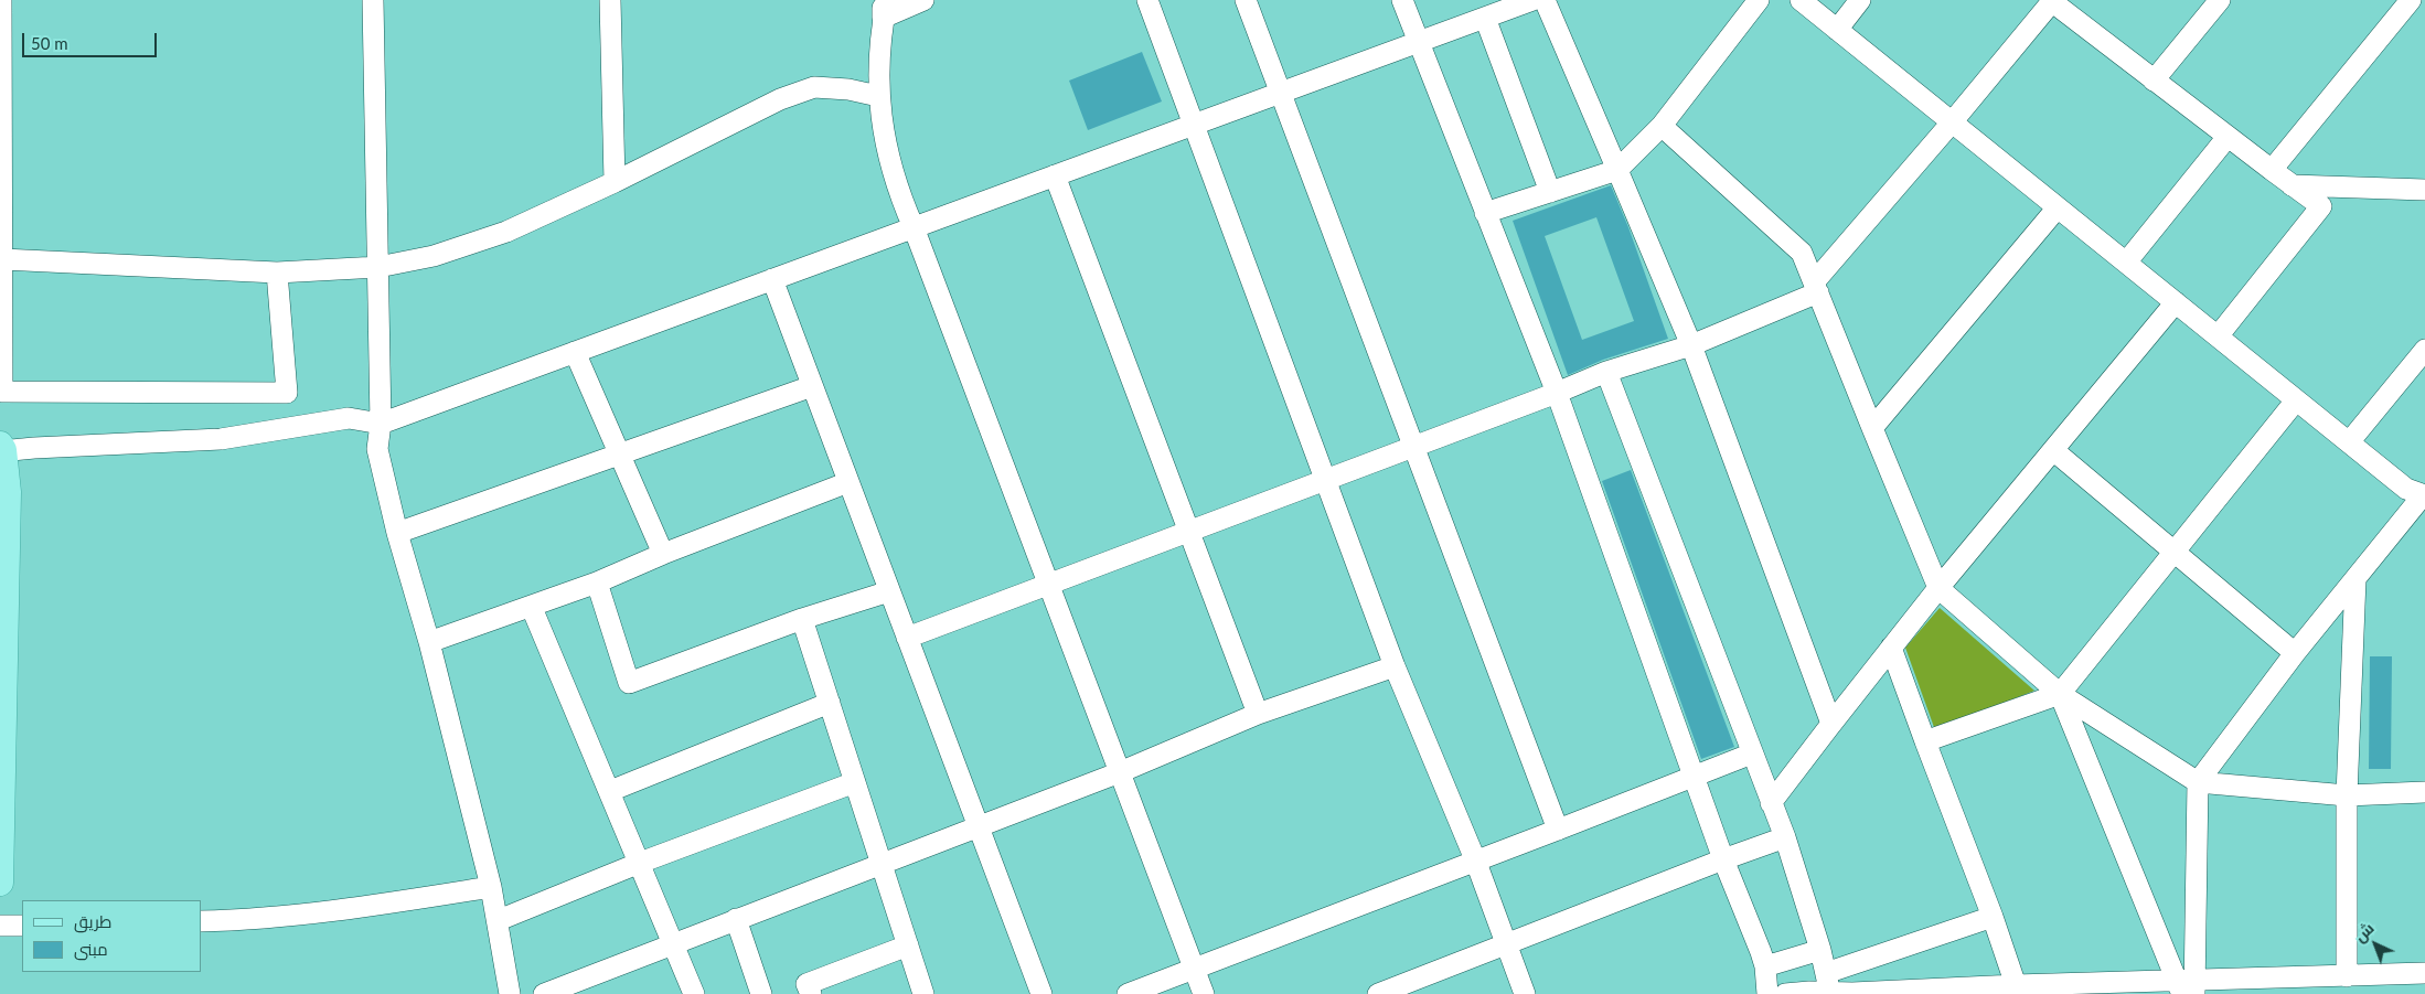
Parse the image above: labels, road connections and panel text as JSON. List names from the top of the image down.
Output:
{
  "legend": ["طريق", "مبنى"],
  "scale_bar": "50 m",
  "north": "top left"
}
